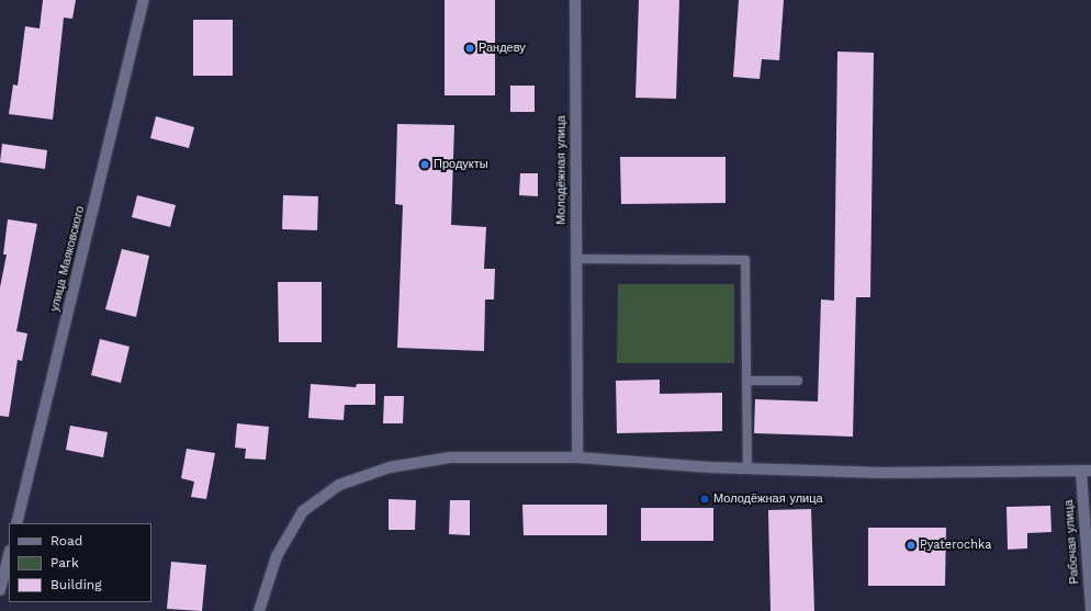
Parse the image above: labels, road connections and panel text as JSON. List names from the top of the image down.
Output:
{
  "streets": {
    "street": ["Молодёжная улица", "улица Маяковского", "Рабочая улица"]
  },
  "places": [
    "Рандеву",
    "Продукты",
    "Молодёжная улица",
    "Pyaterochka"
  ],
  "legend": ["Road", "Park", "Building"]
}
